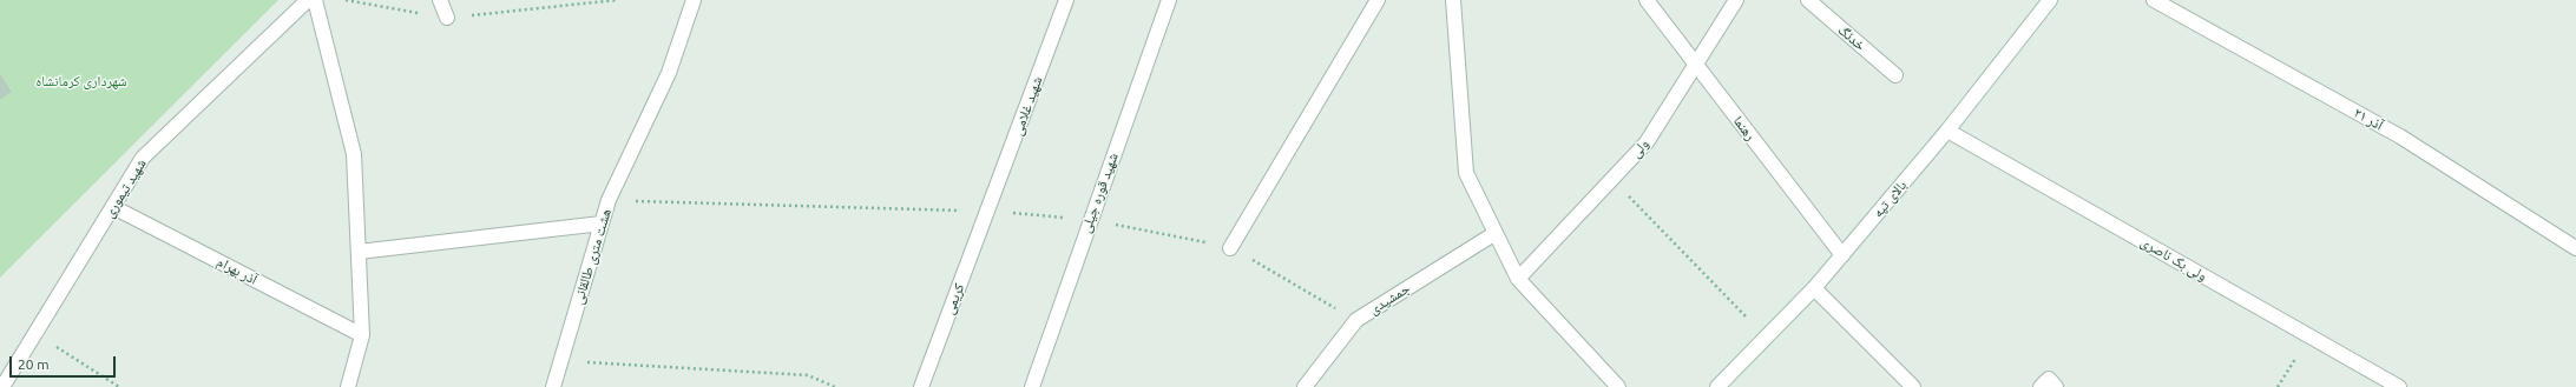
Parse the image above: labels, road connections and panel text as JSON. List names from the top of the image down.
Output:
{
  "streets": {
    "street": [
      "خدنگ",
      "شهید غلامی",
      "۲۱ آذر",
      "رهنما",
      "ولی",
      "شهید تیموری",
      "شهید قوره جیلی",
      "بالای تپه",
      "هشت متری طالقانی",
      "ولی بک ناصری",
      "آذر بهرام",
      "کریمی",
      "جمشیدی"
    ]
  },
  "crossings": [
    ["شهید غلامی", "کریمی"],
    ["رهنما", "ولی"],
    ["رهنما", "بالای تپه"],
    ["شهید تیموری", "آذر بهرام"],
    ["بالای تپه", "ولی بک ناصری"]
  ],
  "parks": ["شهرداری کرمانشاه"],
  "scale_bar": "20 m"
}
